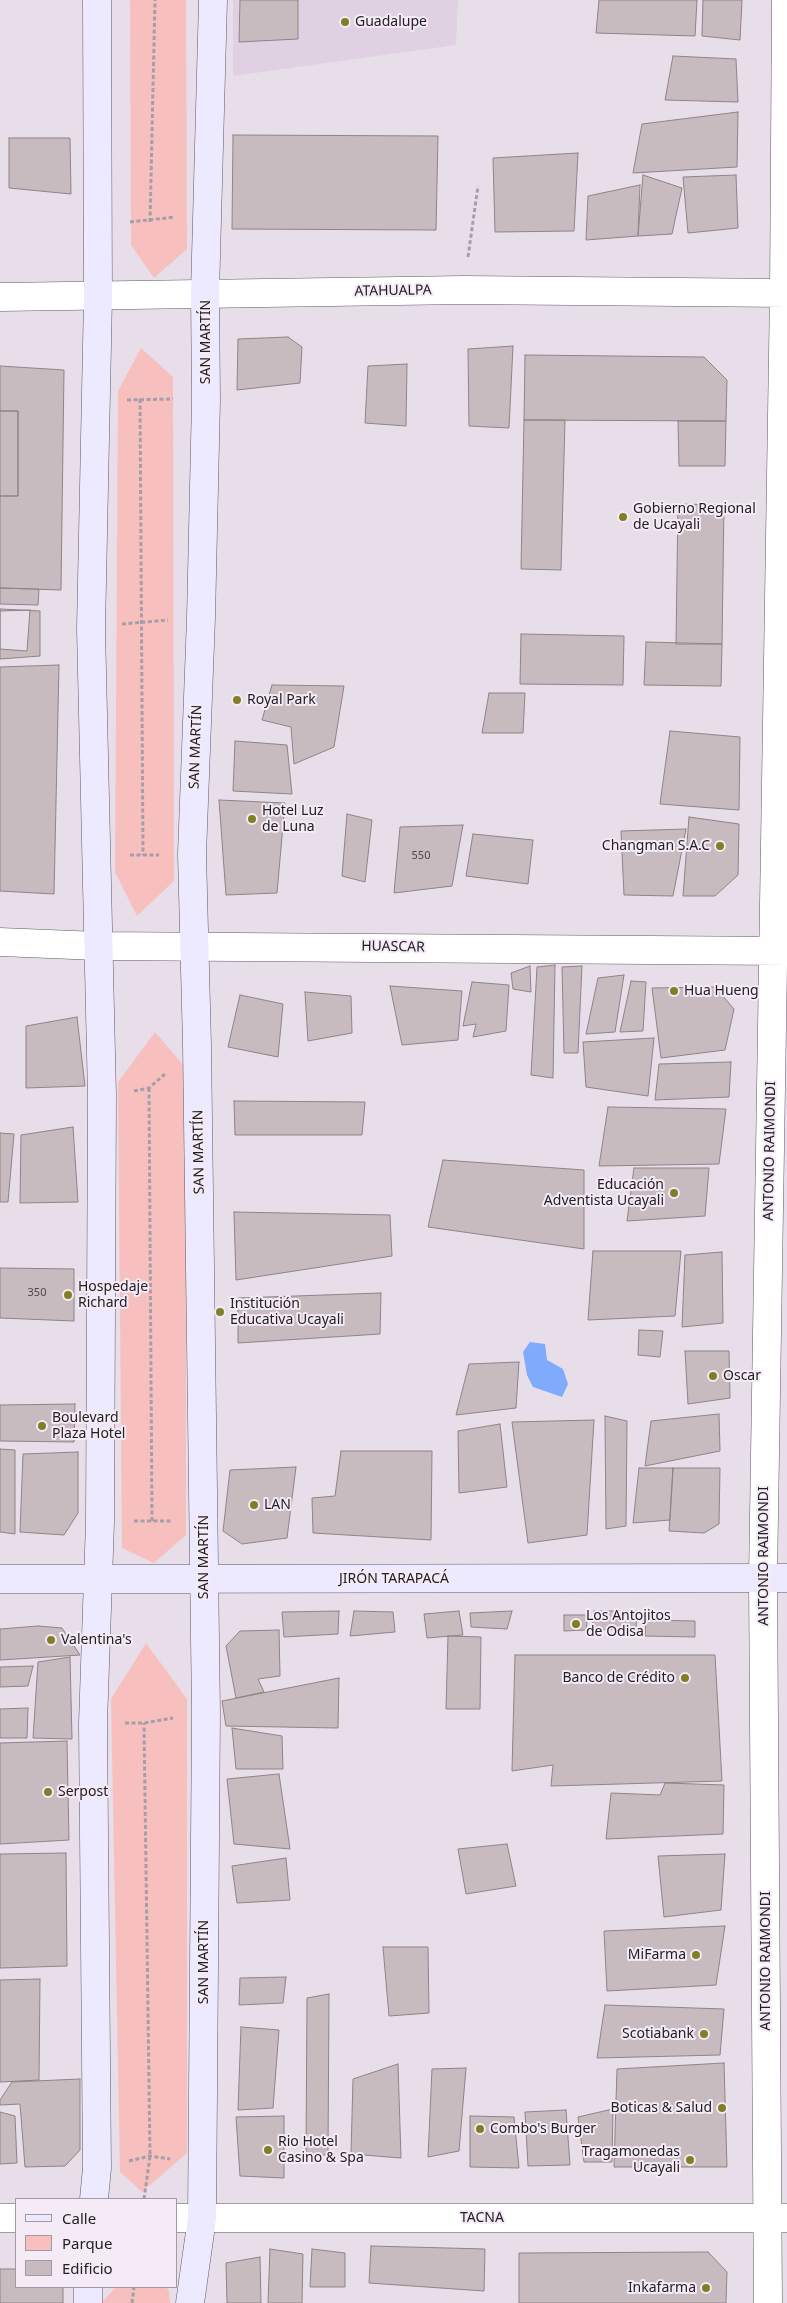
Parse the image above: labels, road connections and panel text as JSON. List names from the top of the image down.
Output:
{
  "streets": {
    "main road": ["SAN MARTÍN", "JIRÓN TARAPACÁ"],
    "street": [
      "ATAHUALPA",
      "HUASCAR",
      "ANTONIO RAIMONDI",
      "TACNA"
    ]
  },
  "crossings": [
    ["ATAHUALPA", "SAN MARTÍN"],
    ["ATAHUALPA", "ANTONIO RAIMONDI"],
    ["SAN MARTÍN", "HUASCAR"],
    ["SAN MARTÍN", "JIRÓN TARAPACÁ"],
    ["SAN MARTÍN", "TACNA"],
    ["HUASCAR", "ANTONIO RAIMONDI"],
    ["ANTONIO RAIMONDI", "JIRÓN TARAPACÁ"],
    ["ANTONIO RAIMONDI", "TACNA"]
  ],
  "places": [
    "Guadalupe",
    "Gobierno Regional de Ucayali",
    "Royal Park",
    "Hotel Luz de Luna",
    "Changman S.A.C",
    "Hua Hueng",
    "Educación Adventista Ucayali",
    "Hospedaje Richard",
    "Institución Educativa Ucayali",
    "Oscar",
    "Boulevard Plaza Hotel",
    "LAN",
    "Los Antojitos de Odisa",
    "Valentina's",
    "Banco de Crédito",
    "Serpost",
    "MiFarma",
    "Scotiabank",
    "Boticas & Salud",
    "Combo's Burger",
    "Rio Hotel Casino & Spa",
    "Tragamonedas Ucayali",
    "Inkafarma"
  ],
  "house_numbers": ["550", "350"],
  "legend": ["Calle", "Parque", "Edificio"]
}
